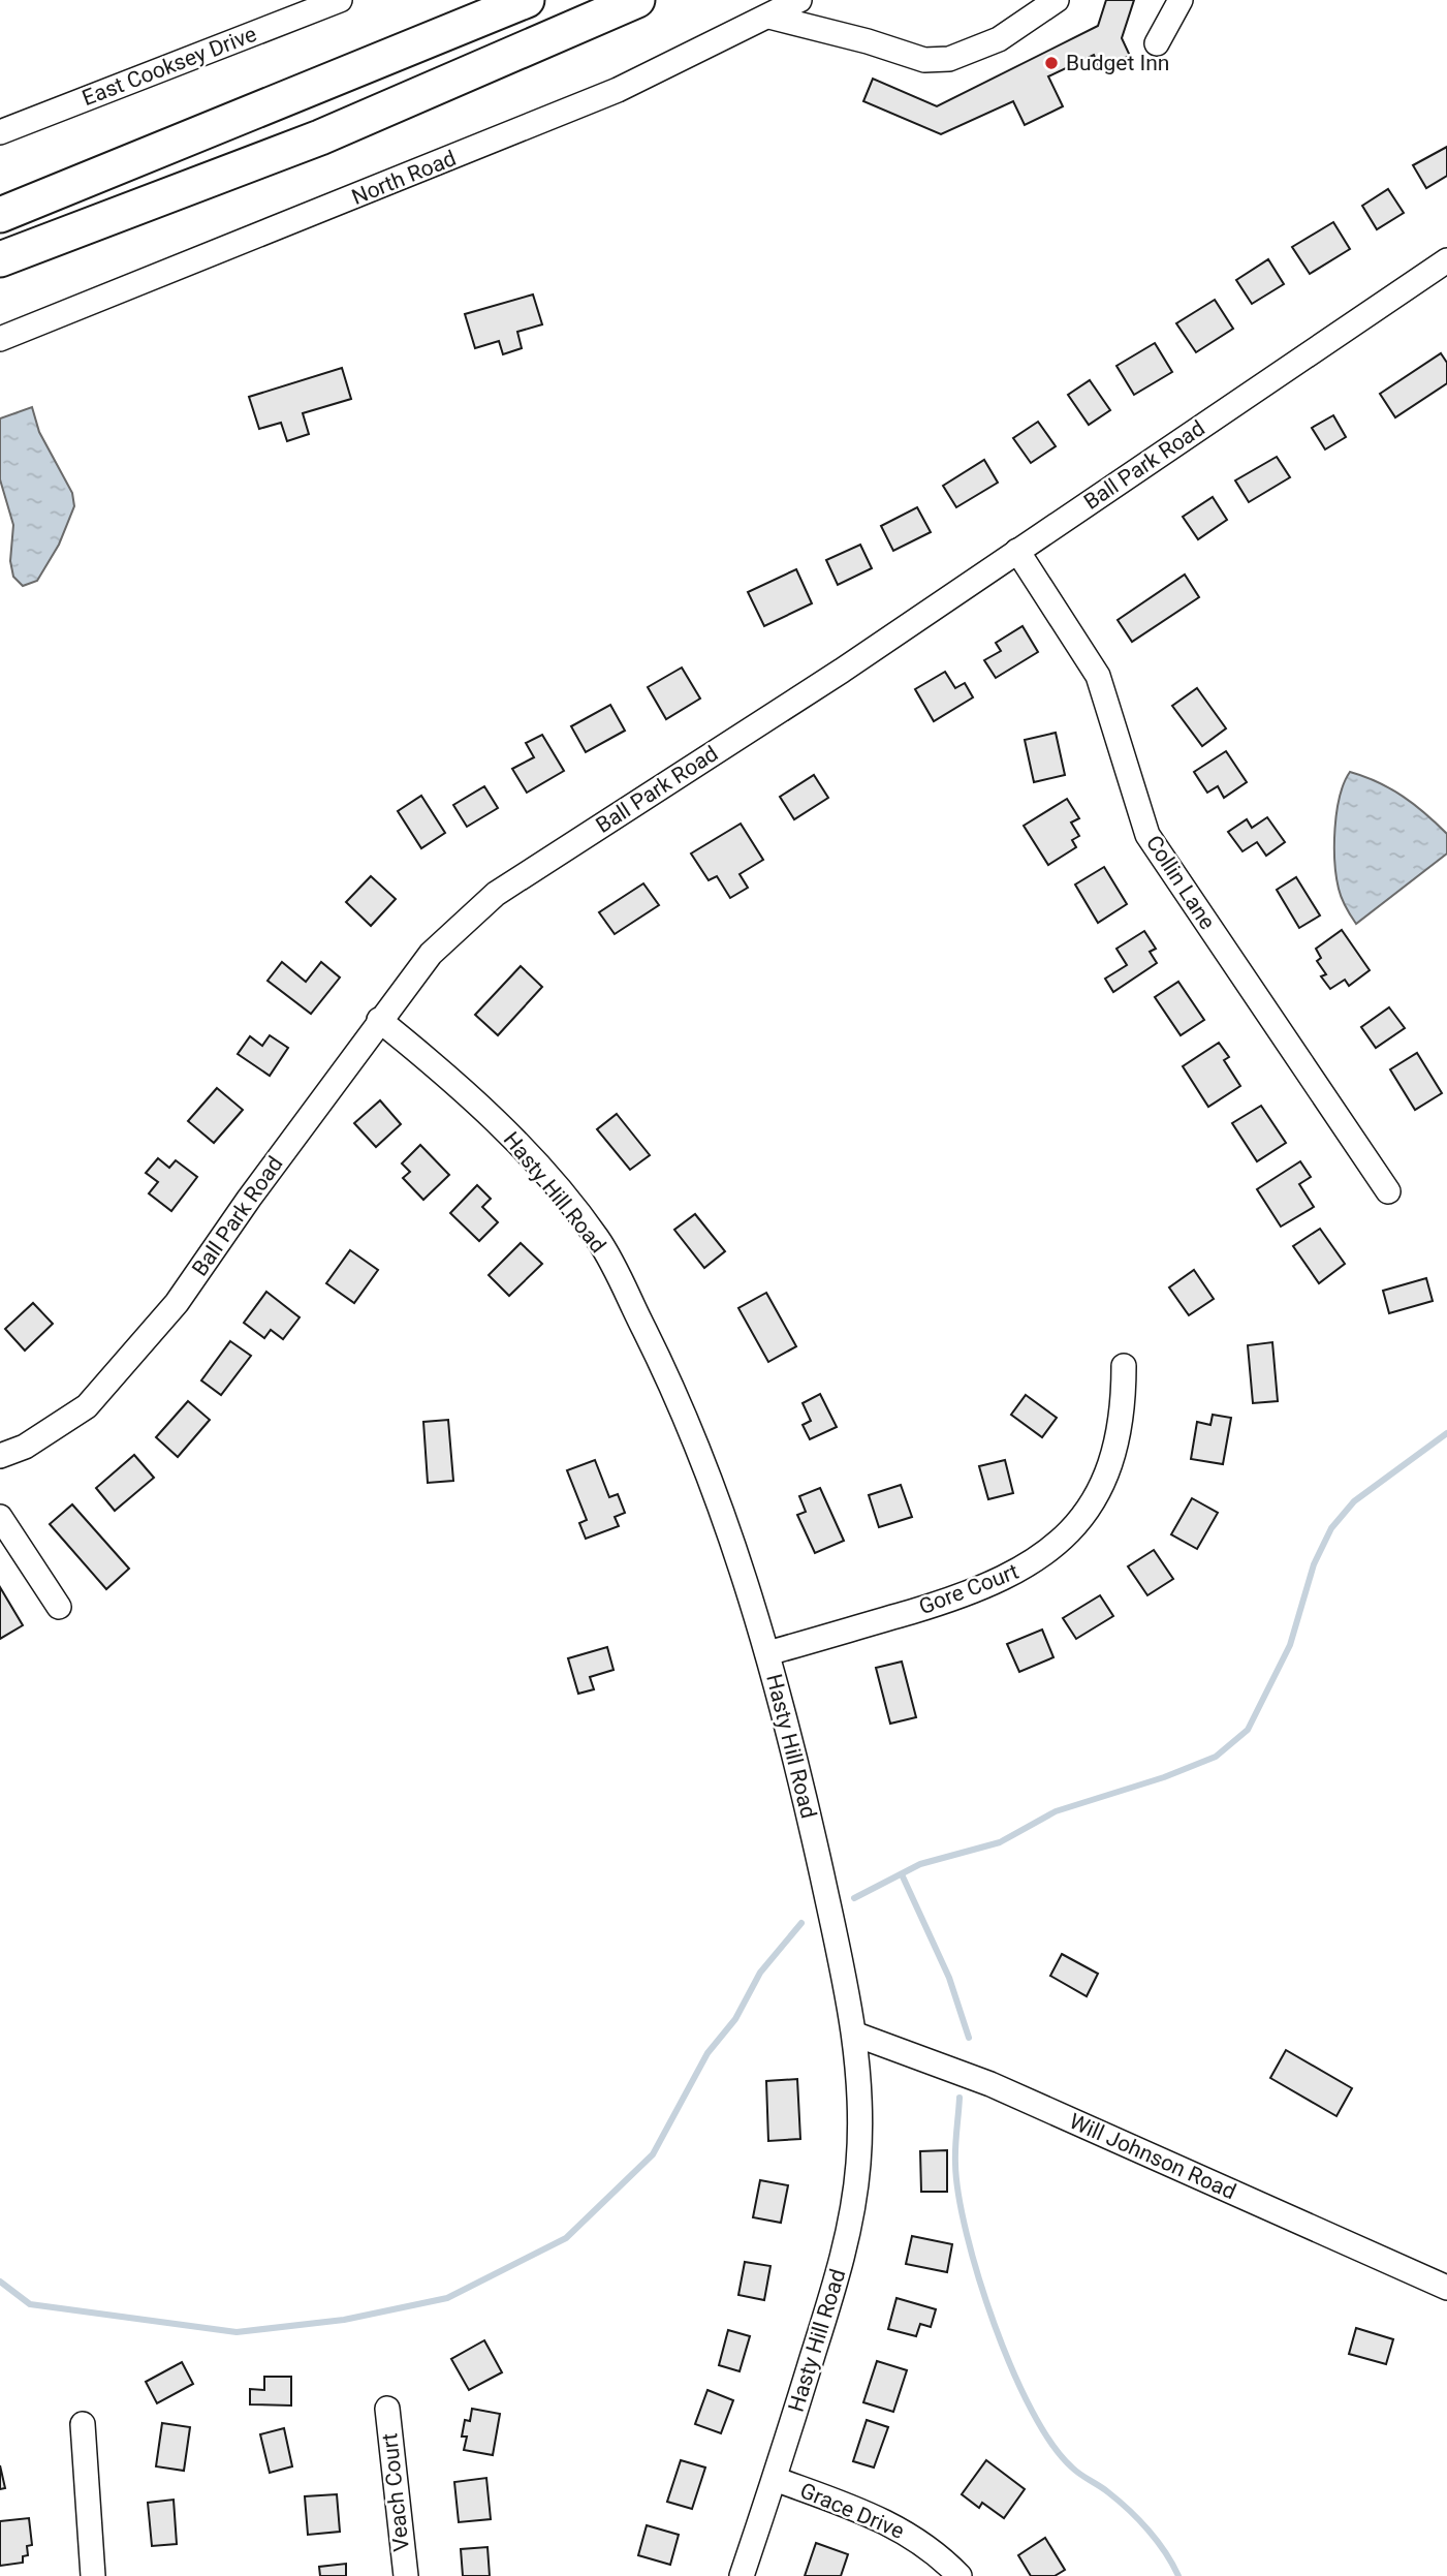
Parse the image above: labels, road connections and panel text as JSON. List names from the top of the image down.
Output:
{
  "streets": {
    "street": [
      "East Cooksey Drive",
      "North Road",
      "Ball Park Road",
      "Collin Lane",
      "Hasty Hill Road",
      "Gore Court",
      "Will Johnson Road",
      "Veach Court",
      "Grace Drive"
    ]
  },
  "crossings": [
    ["Ball Park Road", "Collin Lane"],
    ["Ball Park Road", "Hasty Hill Road"],
    ["Hasty Hill Road", "Gore Court"],
    ["Hasty Hill Road", "Will Johnson Road"],
    ["Hasty Hill Road", "Grace Drive"]
  ],
  "places": ["Budget Inn"]
}
